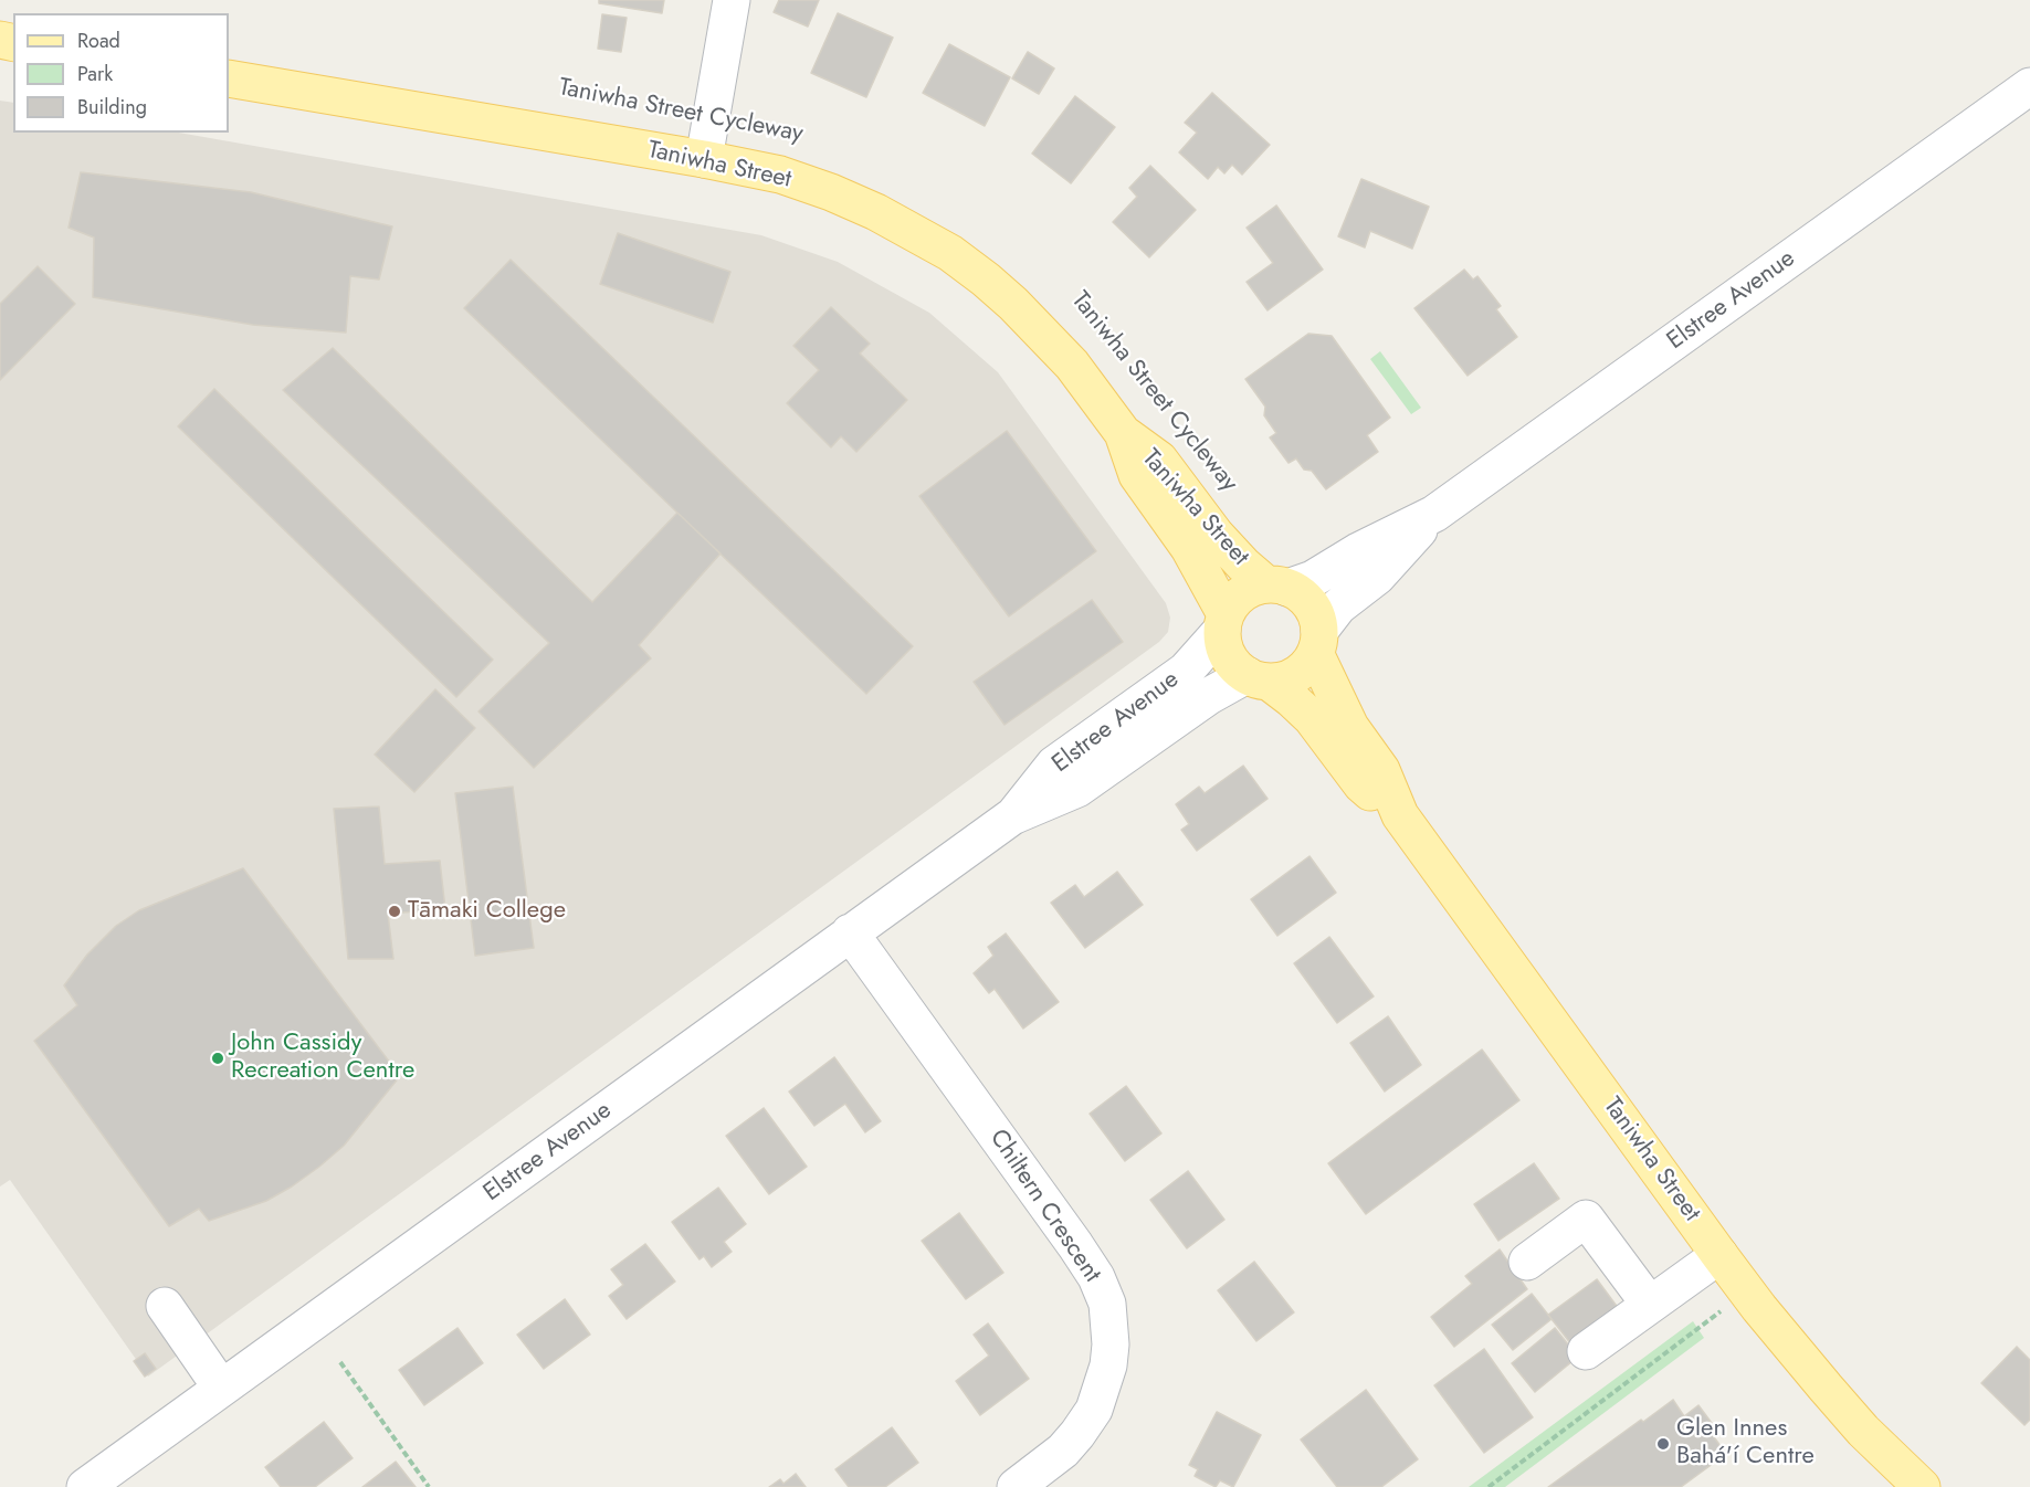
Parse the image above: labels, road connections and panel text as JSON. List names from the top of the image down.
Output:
{
  "streets": {
    "main road": ["Taniwha Street"],
    "street": ["Elstree Avenue", "Chiltern Crescent"]
  },
  "crossings": [
    ["Taniwha Street", "Elstree Avenue"],
    ["Elstree Avenue", "Chiltern Crescent"]
  ],
  "places": ["Tāmaki College", "John Cassidy Recreation Centre", "Glen Innes Bahá'í Centre"],
  "legend": ["Road", "Park", "Building"]
}
